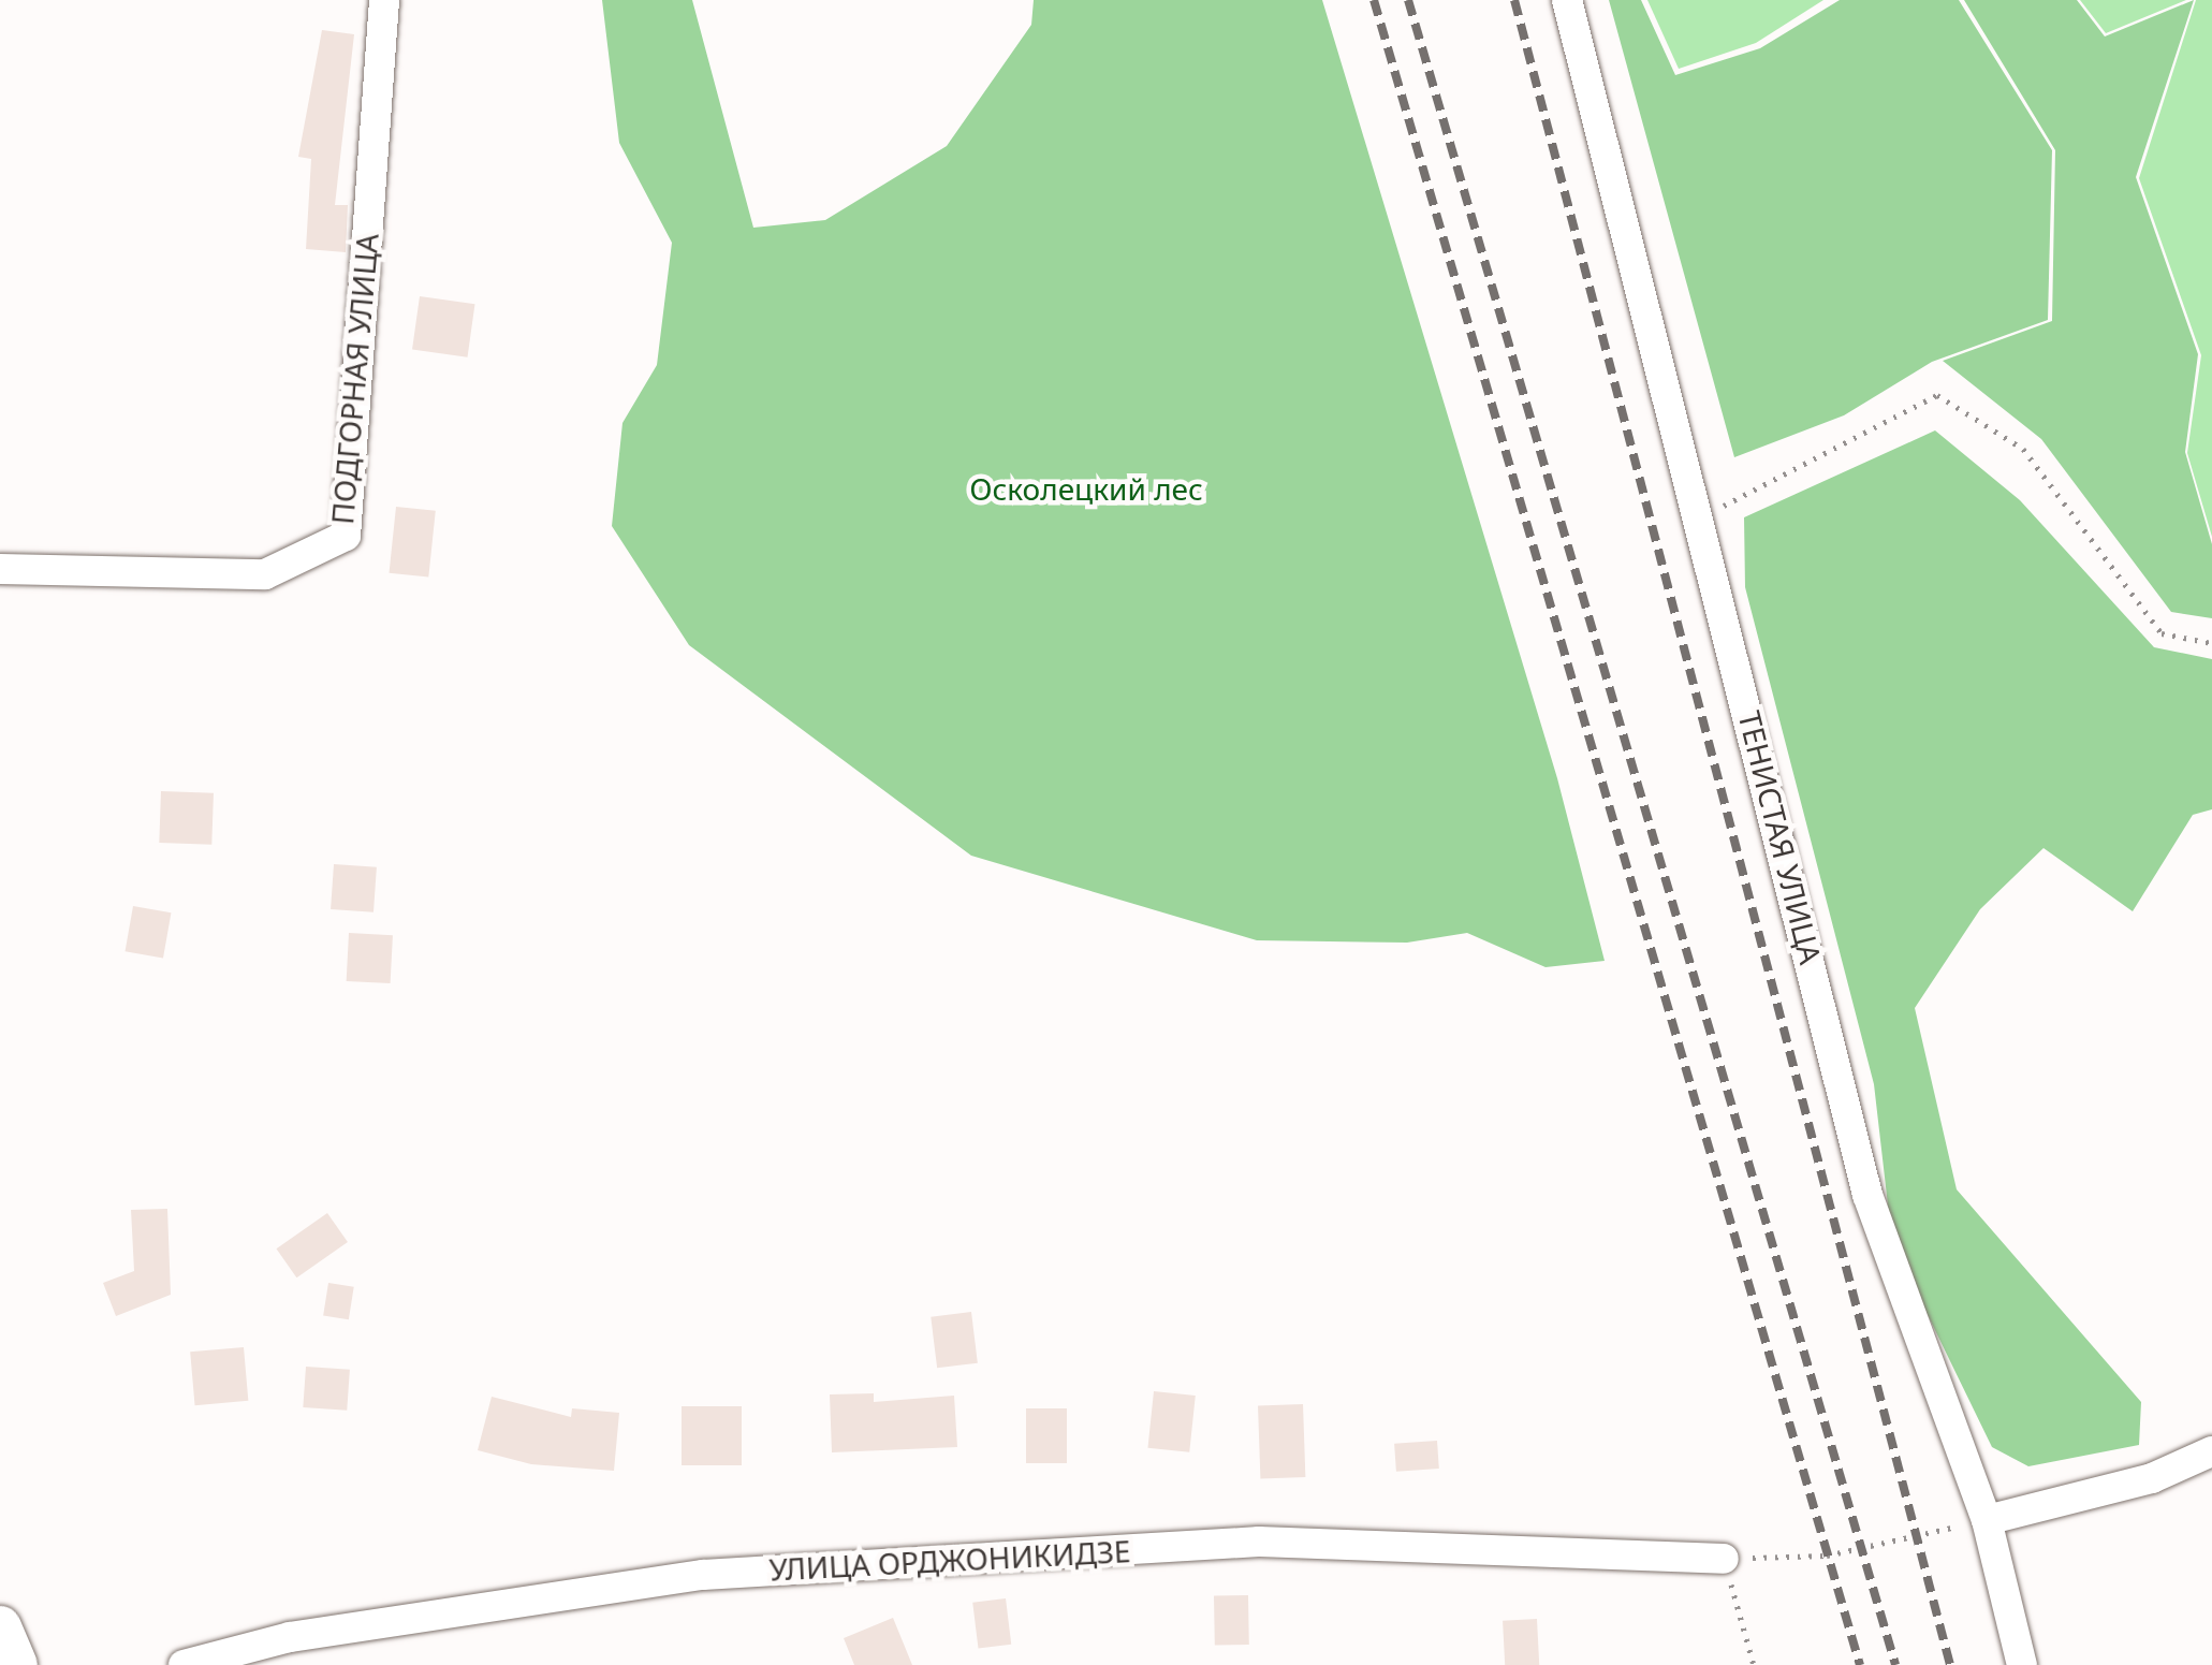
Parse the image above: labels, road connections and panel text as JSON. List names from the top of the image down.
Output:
{
  "streets": {
    "street": ["ПОДГОРНАЯ УЛИЦА", "ТЕНИСТАЯ УЛИЦА", "УЛИЦА ОРДЖОНИКИДЗЕ"]
  },
  "parks": ["Осколецкий лес"]
}
